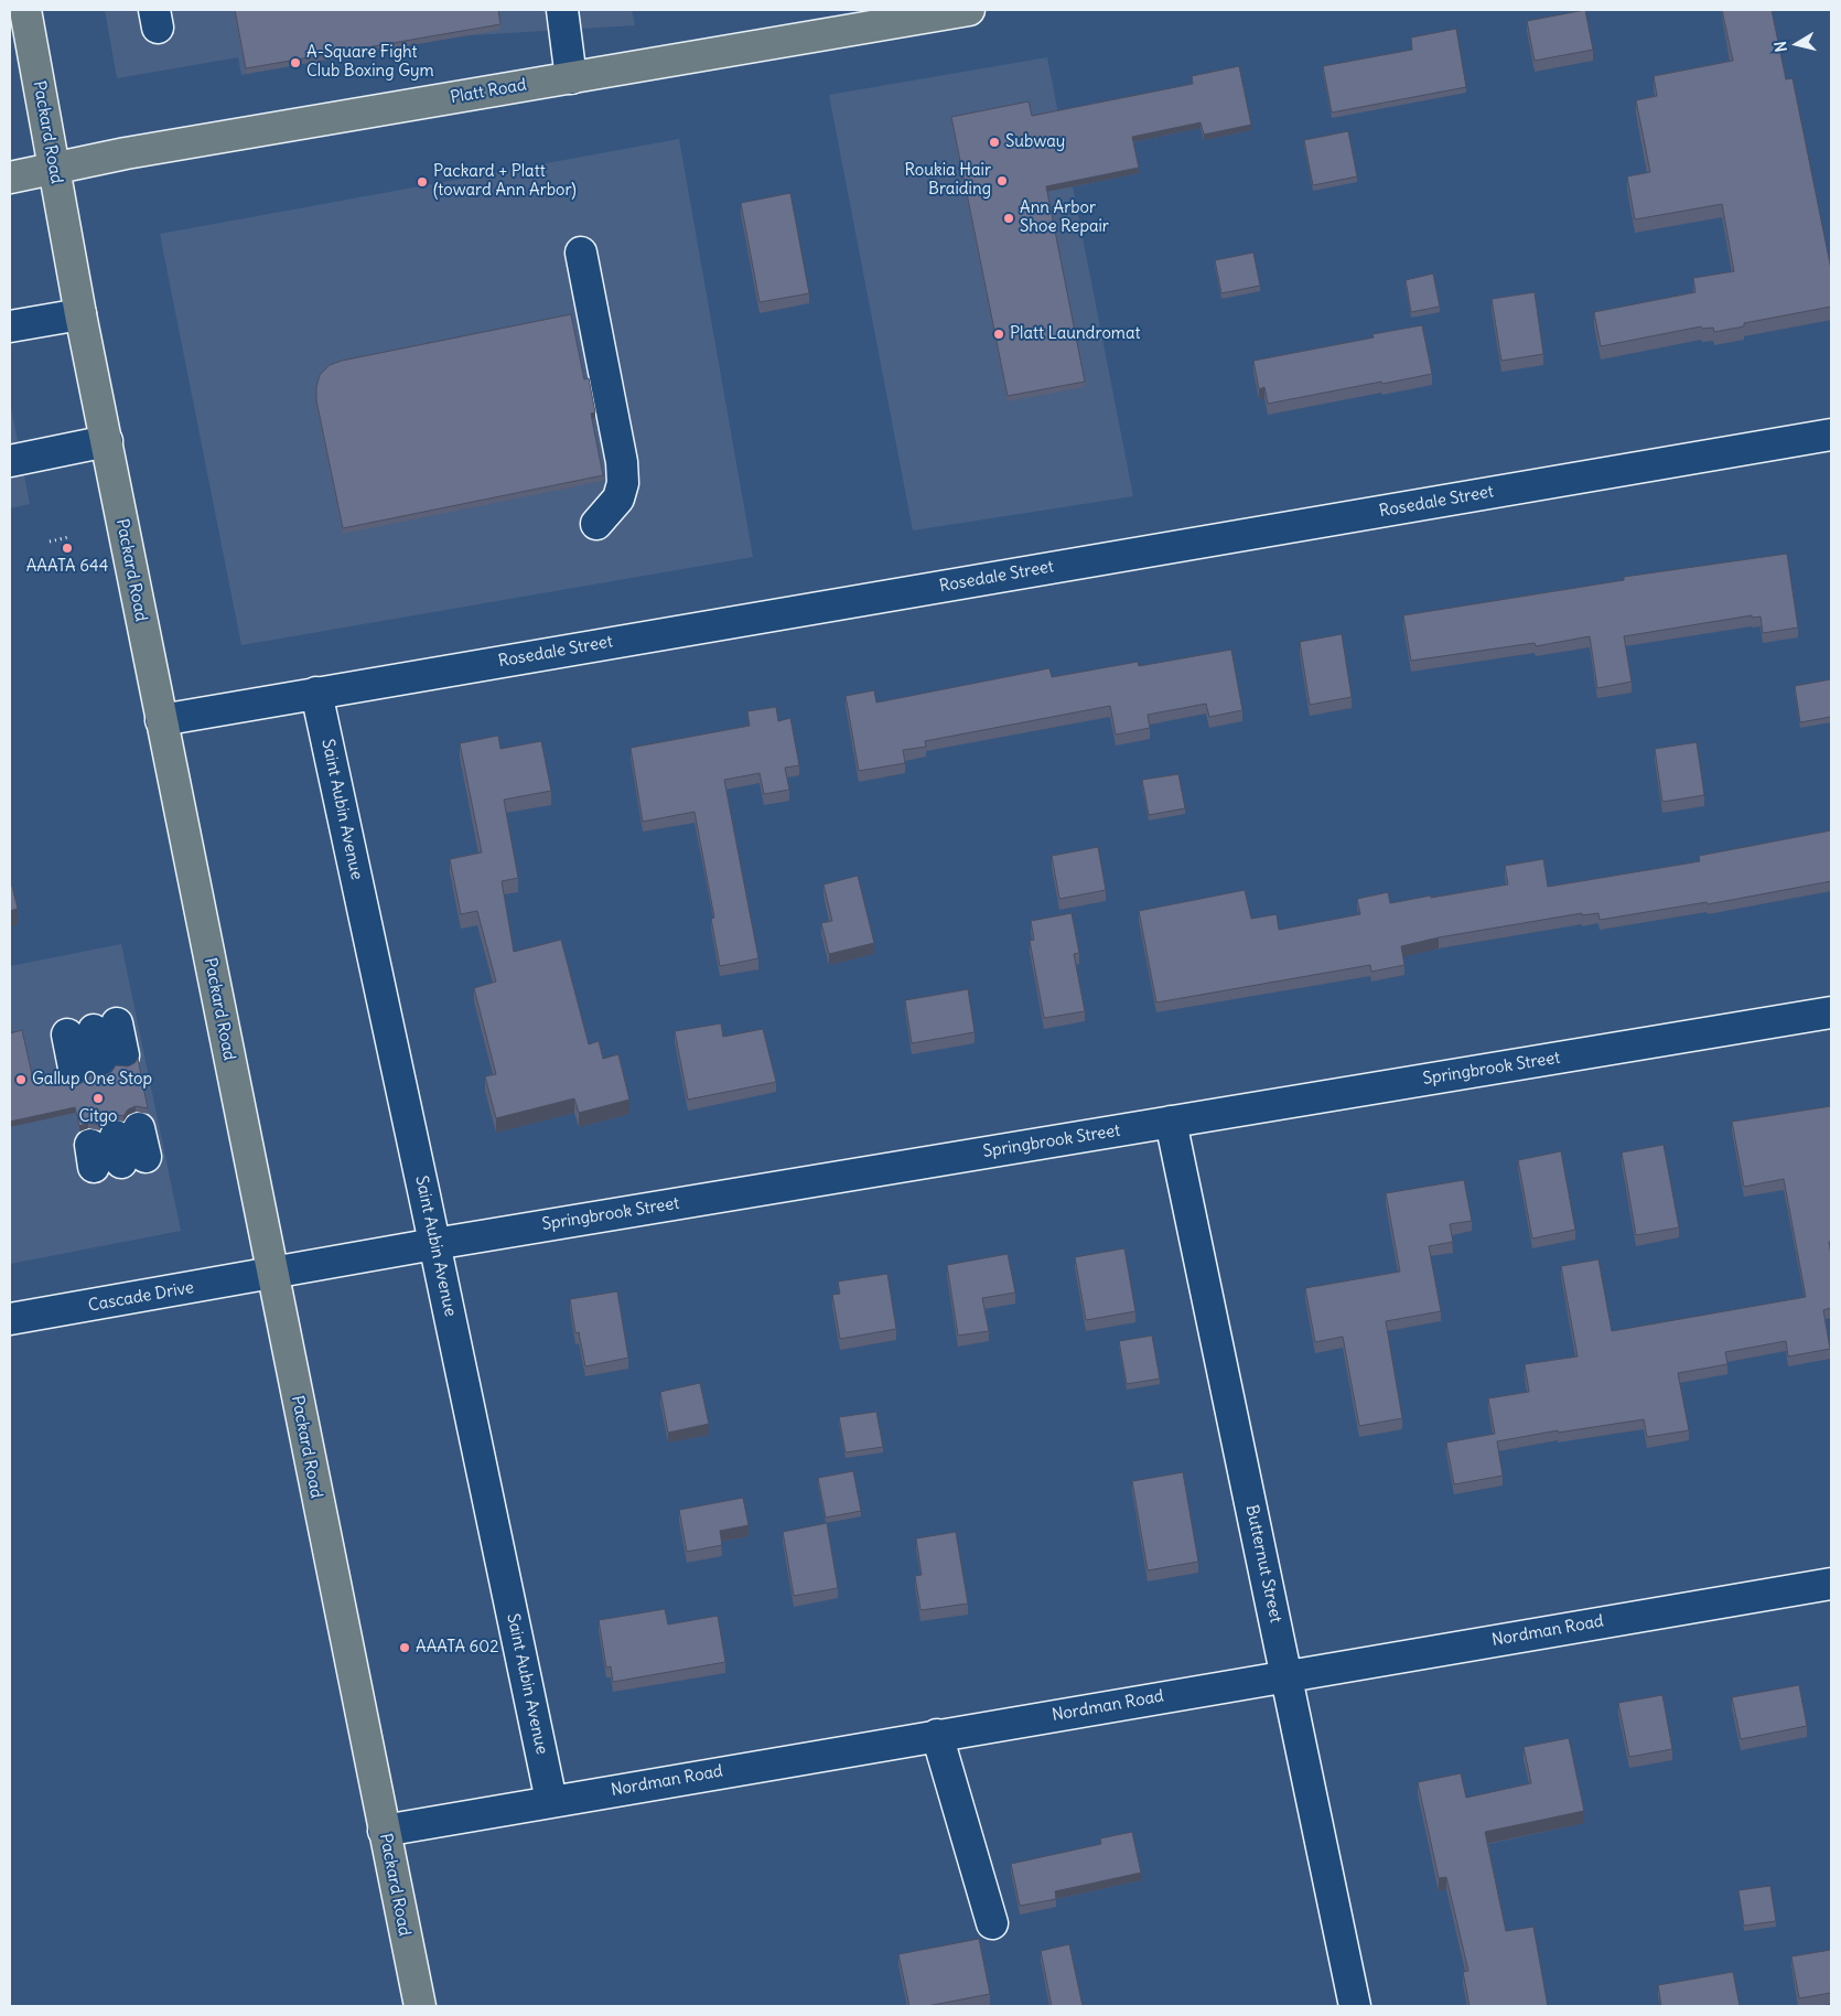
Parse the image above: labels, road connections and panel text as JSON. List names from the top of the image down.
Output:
{
  "streets": {
    "main road": ["Platt Road", "Packard Road"],
    "street": [
      "Rosedale Street",
      "Saint Aubin Avenue",
      "Springbrook Street",
      "Cascade Drive",
      "Butternut Street",
      "Nordman Road"
    ]
  },
  "crossings": [
    ["Platt Road", "Packard Road"],
    ["Packard Road", "Rosedale Street"],
    ["Packard Road", "Springbrook Street"],
    ["Packard Road", "Cascade Drive"],
    ["Packard Road", "Nordman Road"],
    ["Rosedale Street", "Saint Aubin Avenue"],
    ["Saint Aubin Avenue", "Springbrook Street"],
    ["Saint Aubin Avenue", "Nordman Road"],
    ["Springbrook Street", "Cascade Drive"],
    ["Springbrook Street", "Butternut Street"],
    ["Butternut Street", "Nordman Road"]
  ],
  "places": [
    "A-Square Fight Club Boxing Gym",
    "Subway",
    "Roukia Hair Braiding",
    "Packard + Platt (toward Ann Arbor)",
    "Ann Arbor Shoe Repair",
    "Platt Laundromat",
    "AAATA 644",
    "Gallup One Stop",
    "Citgo",
    "AAATA 602"
  ],
  "north": "left"
}
